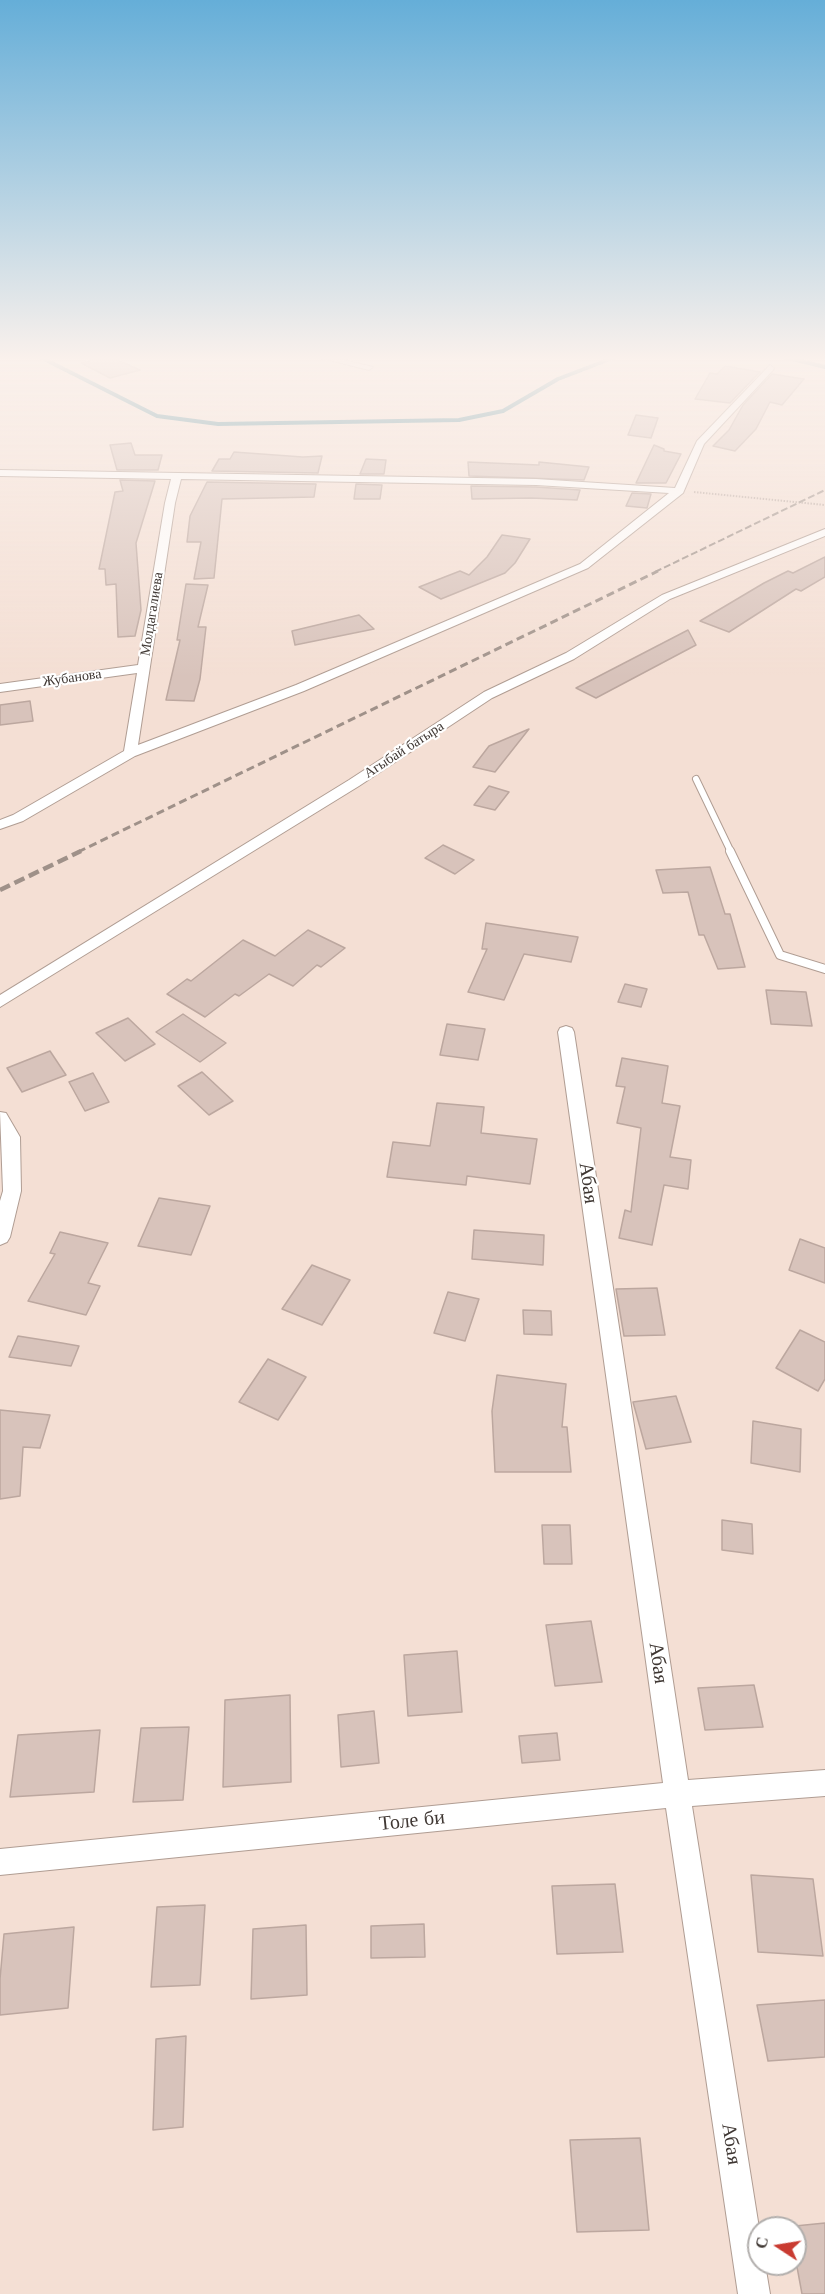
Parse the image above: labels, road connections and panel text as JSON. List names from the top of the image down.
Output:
{
  "streets": {
    "street": [
      "Молдагалиева",
      "Жубанова",
      "Агыбай батыра",
      "Абая",
      "Толе би"
    ]
  },
  "crossings": [
    ["Молдагалиева", "Жубанова"],
    ["Абая", "Толе би"]
  ],
  "north": "left"
}
